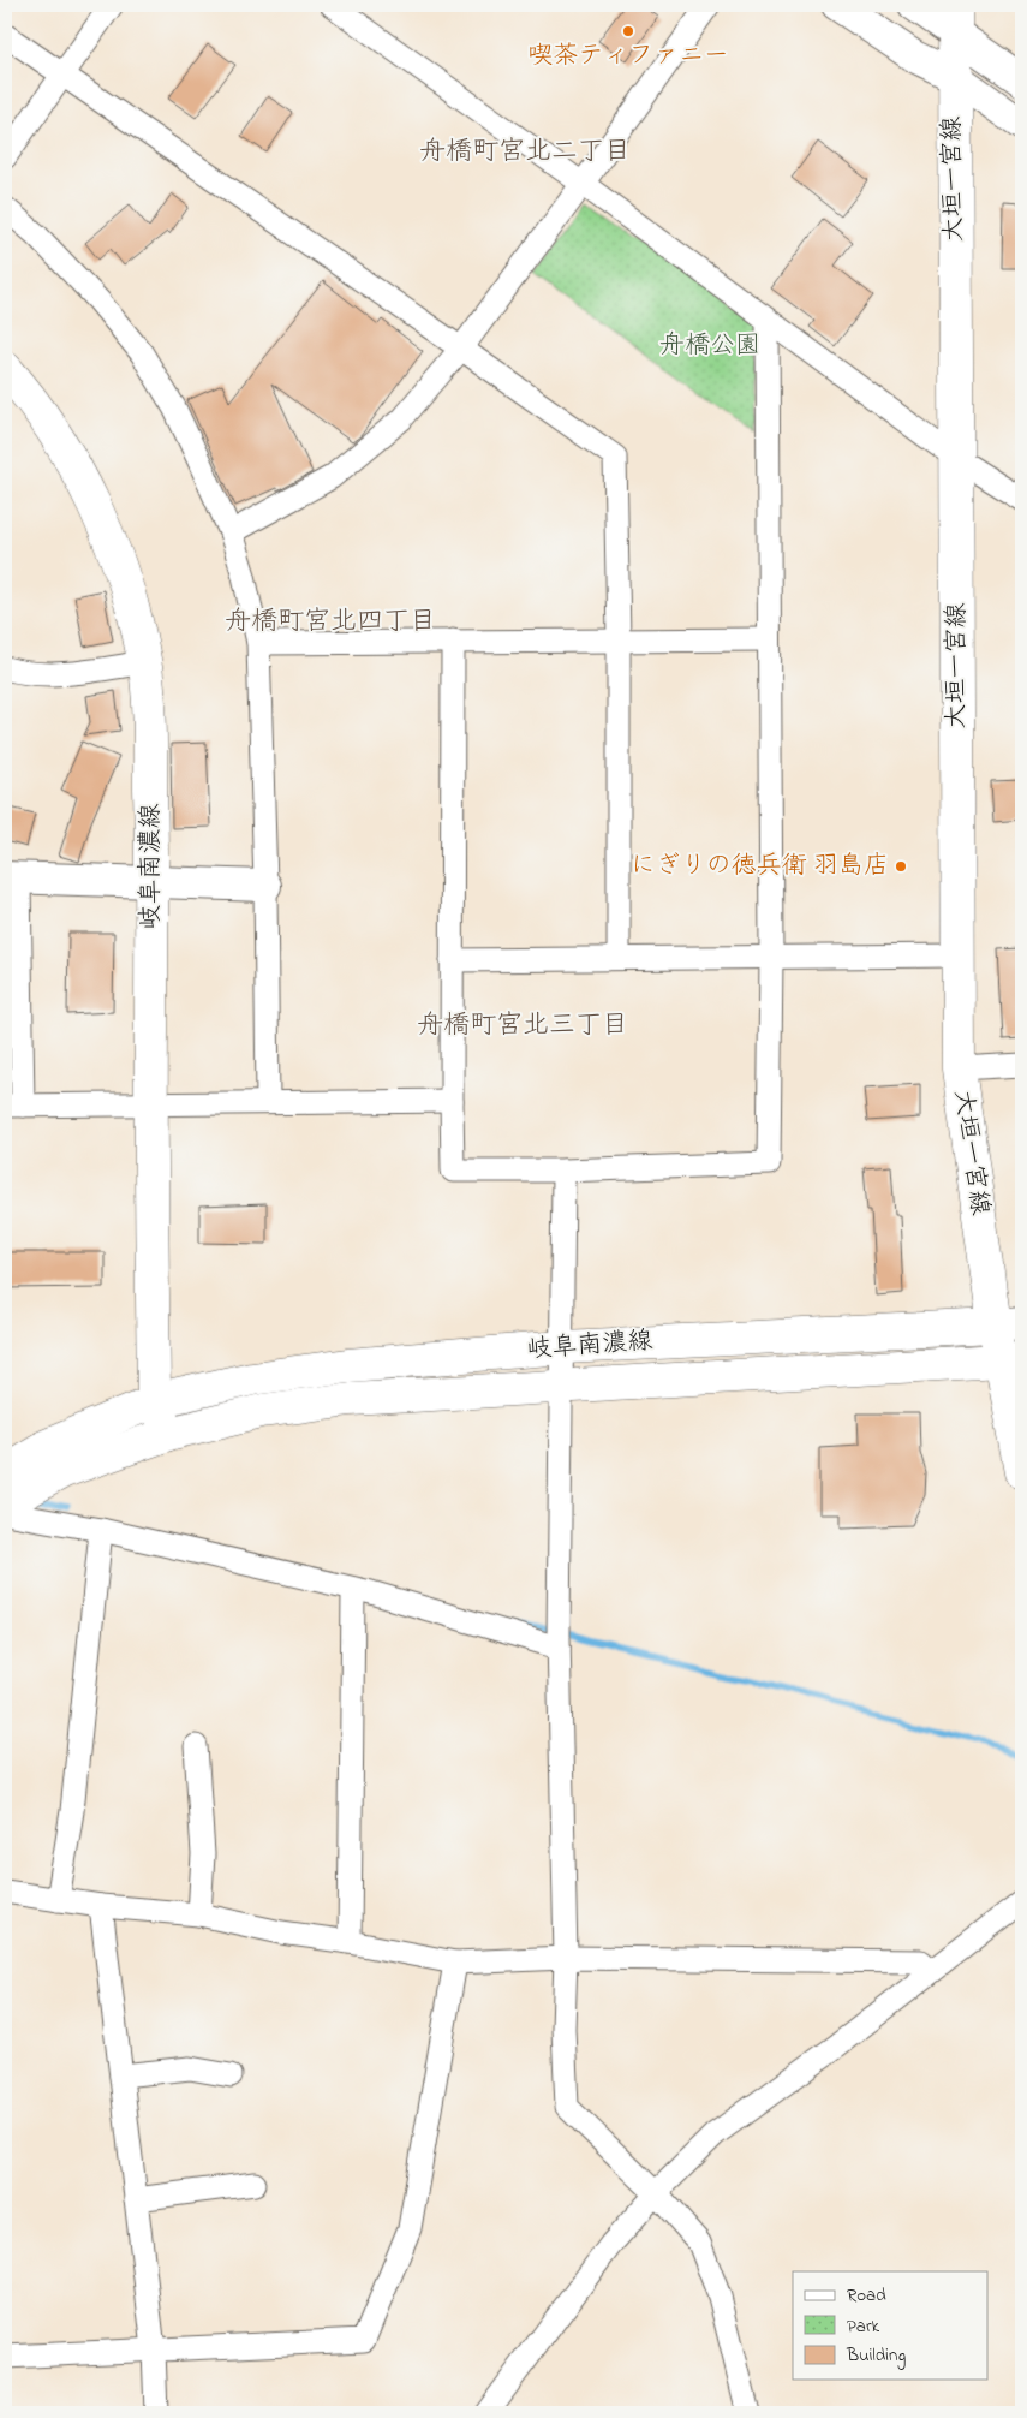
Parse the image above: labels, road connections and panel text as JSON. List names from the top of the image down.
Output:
{
  "streets": {
    "main road": ["大垣一宮線", "岐阜南濃線"]
  },
  "crossings": [
    ["大垣一宮線", "岐阜南濃線"]
  ],
  "districts": ["舟橋町宮北二丁目", "舟橋町宮北四丁目", "舟橋町宮北三丁目"],
  "parks": ["舟橋公園"],
  "places": ["喫茶ティファニー", "にぎりの徳兵衛 羽島店"],
  "legend": ["Road", "Park", "Building"]
}
